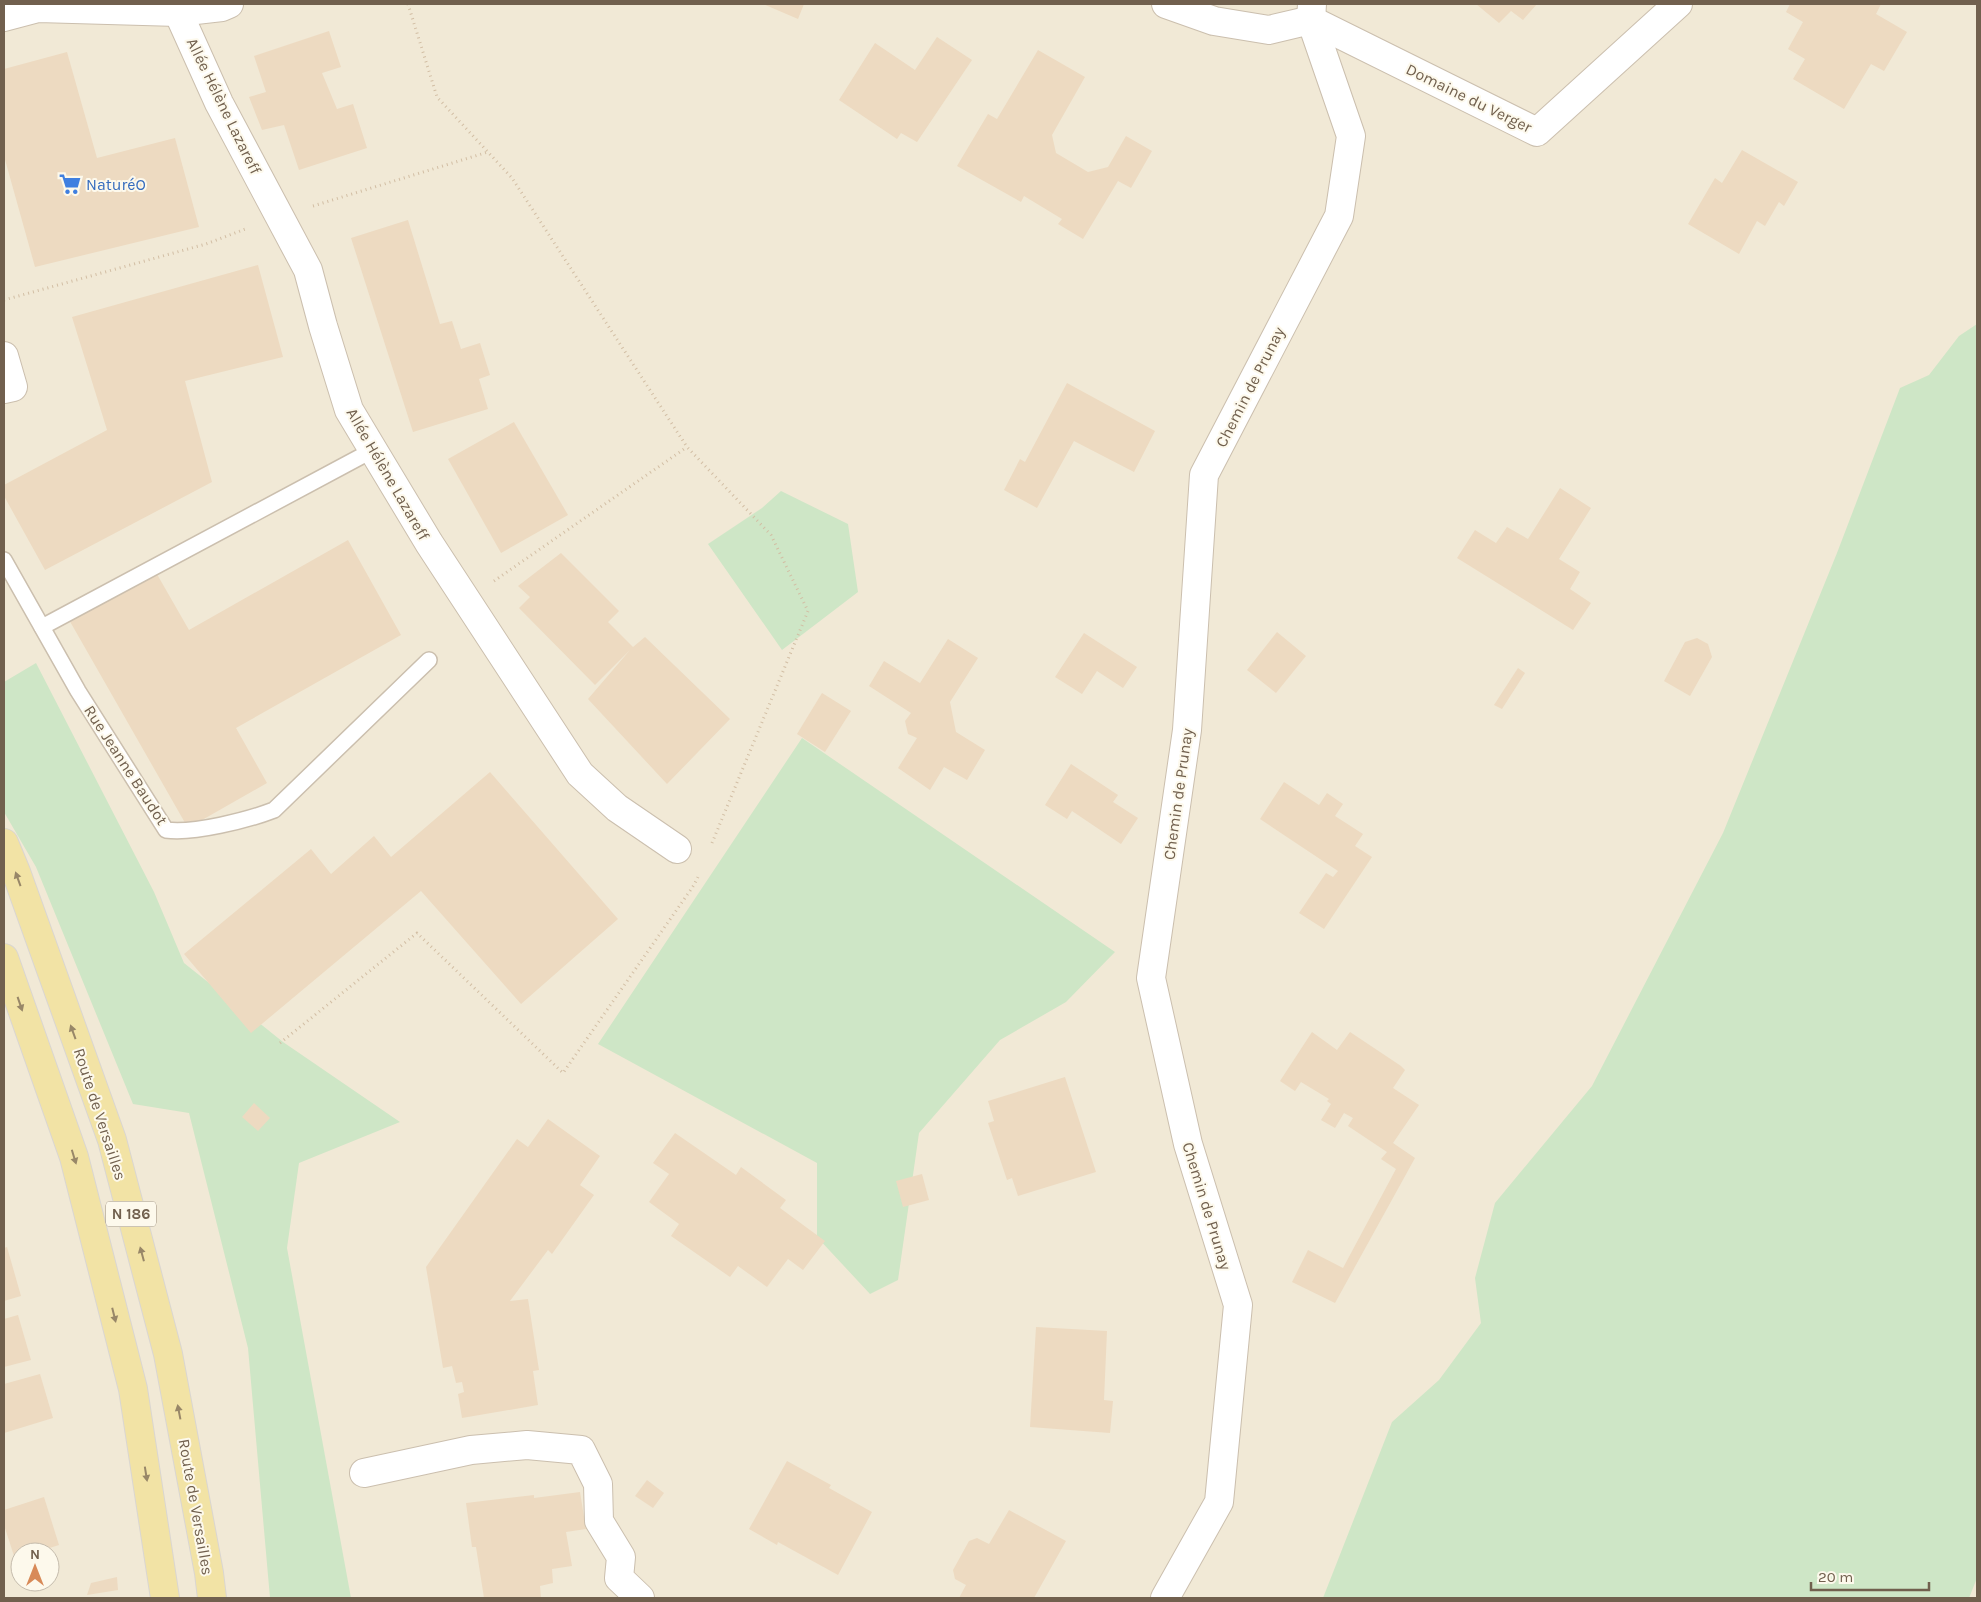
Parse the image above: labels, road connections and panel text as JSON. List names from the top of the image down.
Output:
{
  "streets": {
    "main road": ["Route de Versailles", "N 186"],
    "street": ["Domaine du Verger", "Allée Hélène Lazareff", "Chemin de Prunay"],
    "lane": ["Rue Jeanne Baudot"]
  },
  "crossings": [
    ["Domaine du Verger", "Chemin de Prunay"]
  ],
  "places": {
    "supermarket": ["NaturéO"]
  },
  "scale_bar": "20 m",
  "north": "top"
}
